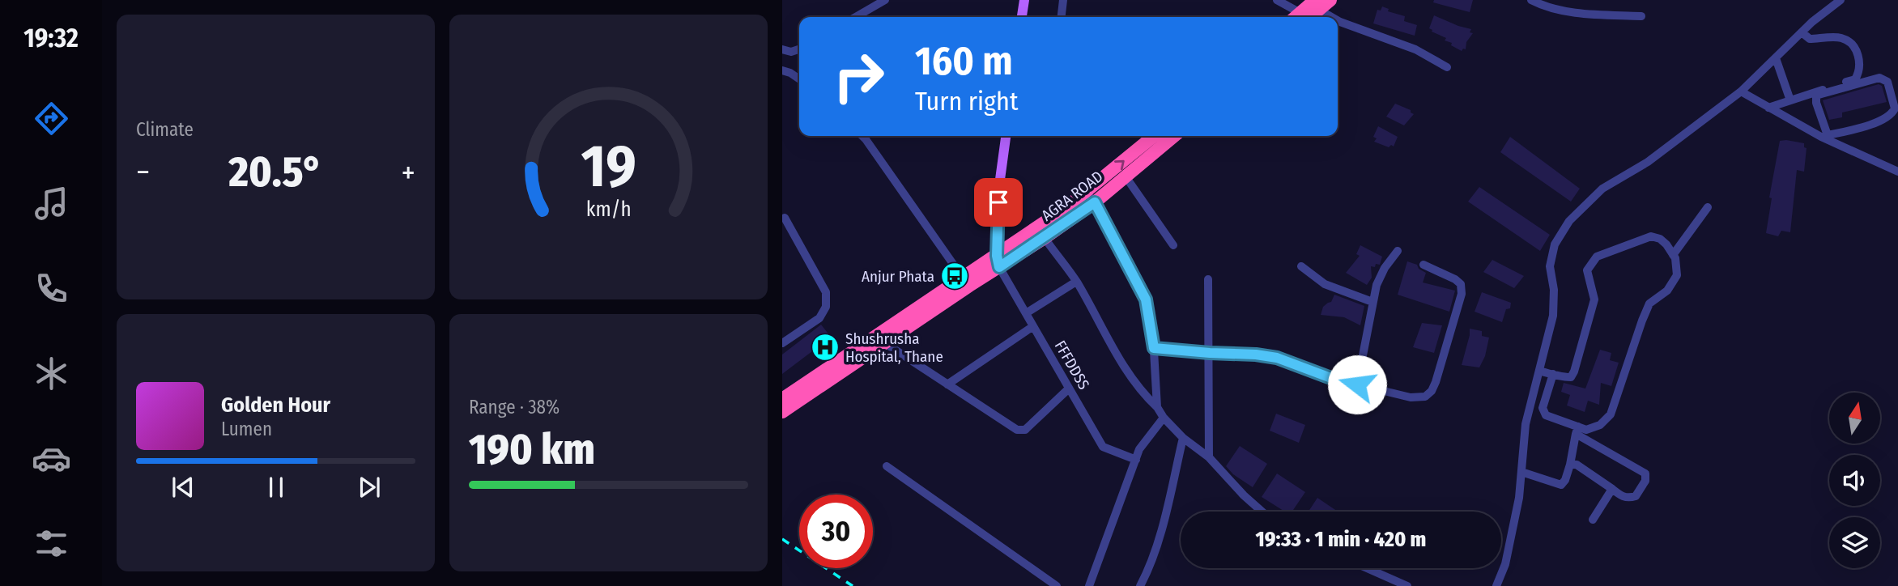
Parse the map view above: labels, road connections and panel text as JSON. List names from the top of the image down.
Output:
{
  "streets": {
    "highway": ["AGRA ROAD"],
    "street": ["FFFDDSS"]
  },
  "crossings": [
    ["AGRA ROAD", "FFFDDSS"]
  ],
  "places": {
    "bus stop": ["Anjur Phata"],
    "hospital": ["Shushrusha Hospital, Thane"]
  },
  "north": "top",
  "page": {
    "tabs": "19:32",
    "tile": [
      "Climate",
      ["Range · 38%", "190 km"]
    ],
    "turn": ["160 m", "Turn right"],
    "heat": ["−", "20.5°", "+"],
    "song": ["Golden Hour", "Lumen"],
    "limit": "30",
    "trip": "19:33 · 1 min · 420 m",
    "gauge": ["19", "km/h"]
  }
}
